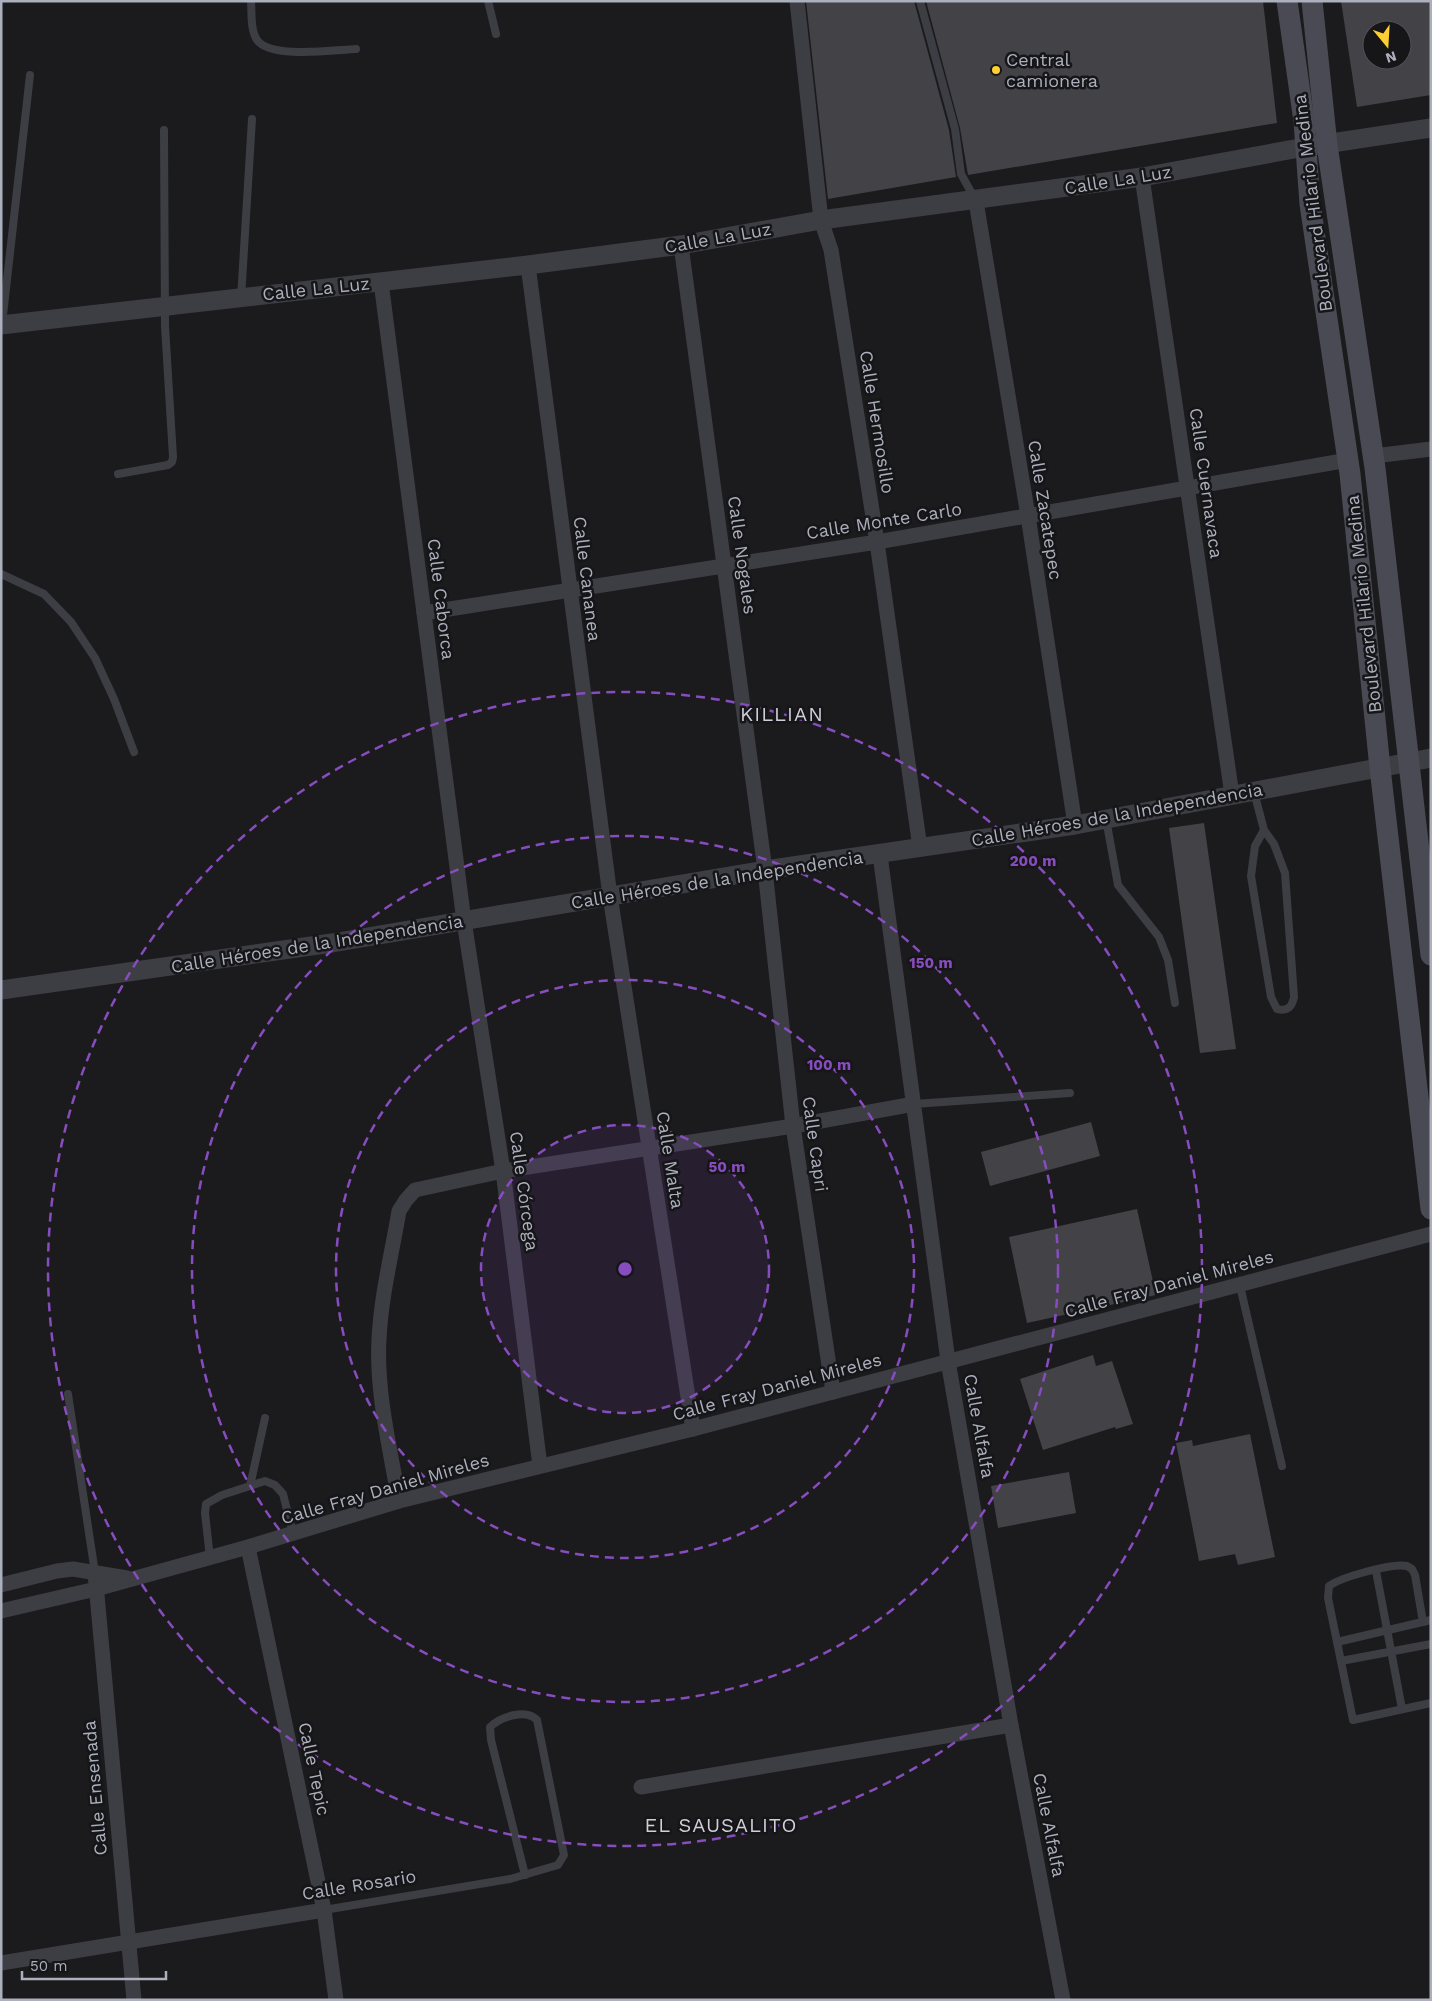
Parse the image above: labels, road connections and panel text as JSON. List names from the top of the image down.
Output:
{
  "streets": {
    "main road": ["Boulevard Hilario Medina"],
    "street": [
      "Calle La Luz",
      "Calle Hermosillo",
      "Calle Cuernavaca",
      "Calle Zacatepec",
      "Calle Monte Carlo",
      "Calle Nogales",
      "Calle Cananea",
      "Calle Caborca",
      "Calle Héroes de la Independencia",
      "Calle Capri",
      "Calle Malta",
      "Calle Córcega",
      "Calle Fray Daniel Mireles",
      "Calle Alfalfa",
      "Calle Tepic",
      "Calle Ensenada",
      "Calle Rosario"
    ]
  },
  "crossings": [
    ["Calle La Luz", "Boulevard Hilario Medina"],
    ["Calle La Luz", "Calle Hermosillo"],
    ["Calle La Luz", "Calle Cuernavaca"],
    ["Calle La Luz", "Calle Zacatepec"],
    ["Calle La Luz", "Calle Nogales"],
    ["Calle La Luz", "Calle Cananea"],
    ["Calle La Luz", "Calle Caborca"],
    ["Boulevard Hilario Medina", "Calle Monte Carlo"],
    ["Boulevard Hilario Medina", "Calle Héroes de la Independencia"],
    ["Calle Hermosillo", "Calle Monte Carlo"],
    ["Calle Hermosillo", "Calle Héroes de la Independencia"],
    ["Calle Cuernavaca", "Calle Monte Carlo"],
    ["Calle Cuernavaca", "Calle Héroes de la Independencia"],
    ["Calle Zacatepec", "Calle Monte Carlo"],
    ["Calle Zacatepec", "Calle Héroes de la Independencia"],
    ["Calle Monte Carlo", "Calle Nogales"],
    ["Calle Monte Carlo", "Calle Cananea"],
    ["Calle Monte Carlo", "Calle Caborca"],
    ["Calle Nogales", "Calle Héroes de la Independencia"],
    ["Calle Nogales", "Calle Capri"],
    ["Calle Cananea", "Calle Héroes de la Independencia"],
    ["Calle Cananea", "Calle Malta"],
    ["Calle Caborca", "Calle Héroes de la Independencia"],
    ["Calle Caborca", "Calle Córcega"],
    ["Calle Héroes de la Independencia", "Calle Capri"],
    ["Calle Héroes de la Independencia", "Calle Malta"],
    ["Calle Héroes de la Independencia", "Calle Córcega"],
    ["Calle Héroes de la Independencia", "Calle Alfalfa"],
    ["Calle Capri", "Calle Fray Daniel Mireles"],
    ["Calle Malta", "Calle Fray Daniel Mireles"],
    ["Calle Córcega", "Calle Fray Daniel Mireles"],
    ["Calle Fray Daniel Mireles", "Calle Alfalfa"],
    ["Calle Fray Daniel Mireles", "Calle Tepic"],
    ["Calle Fray Daniel Mireles", "Calle Ensenada"],
    ["Calle Tepic", "Calle Rosario"],
    ["Calle Ensenada", "Calle Rosario"]
  ],
  "districts": ["KILLIAN", "EL SAUSALITO"],
  "places": ["Central camionera"],
  "scale_bar": "50 m",
  "north": "bottom",
  "rings": [
    "200 m",
    "150 m",
    "100 m",
    "50 m"
  ]
}
